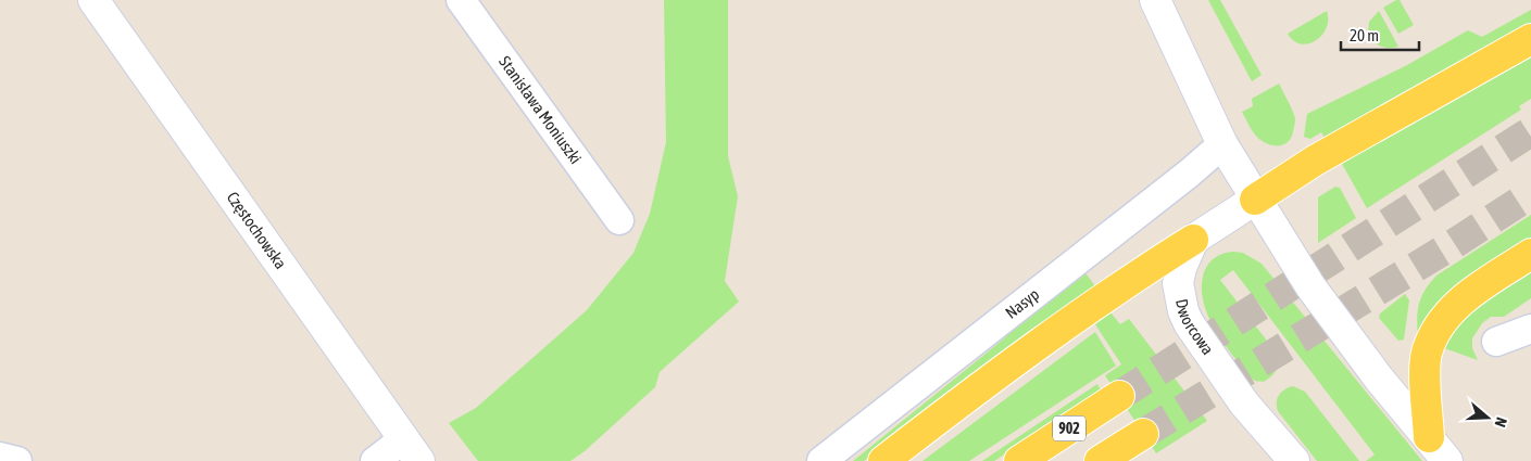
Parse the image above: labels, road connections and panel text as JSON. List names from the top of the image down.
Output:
{
  "streets": {
    "main road": ["Częstochowska", "Dworcowa", "902"],
    "street": ["Stanisława Moniuszki", "Nasyp"]
  },
  "scale_bar": "20 m",
  "north": "right"
}
